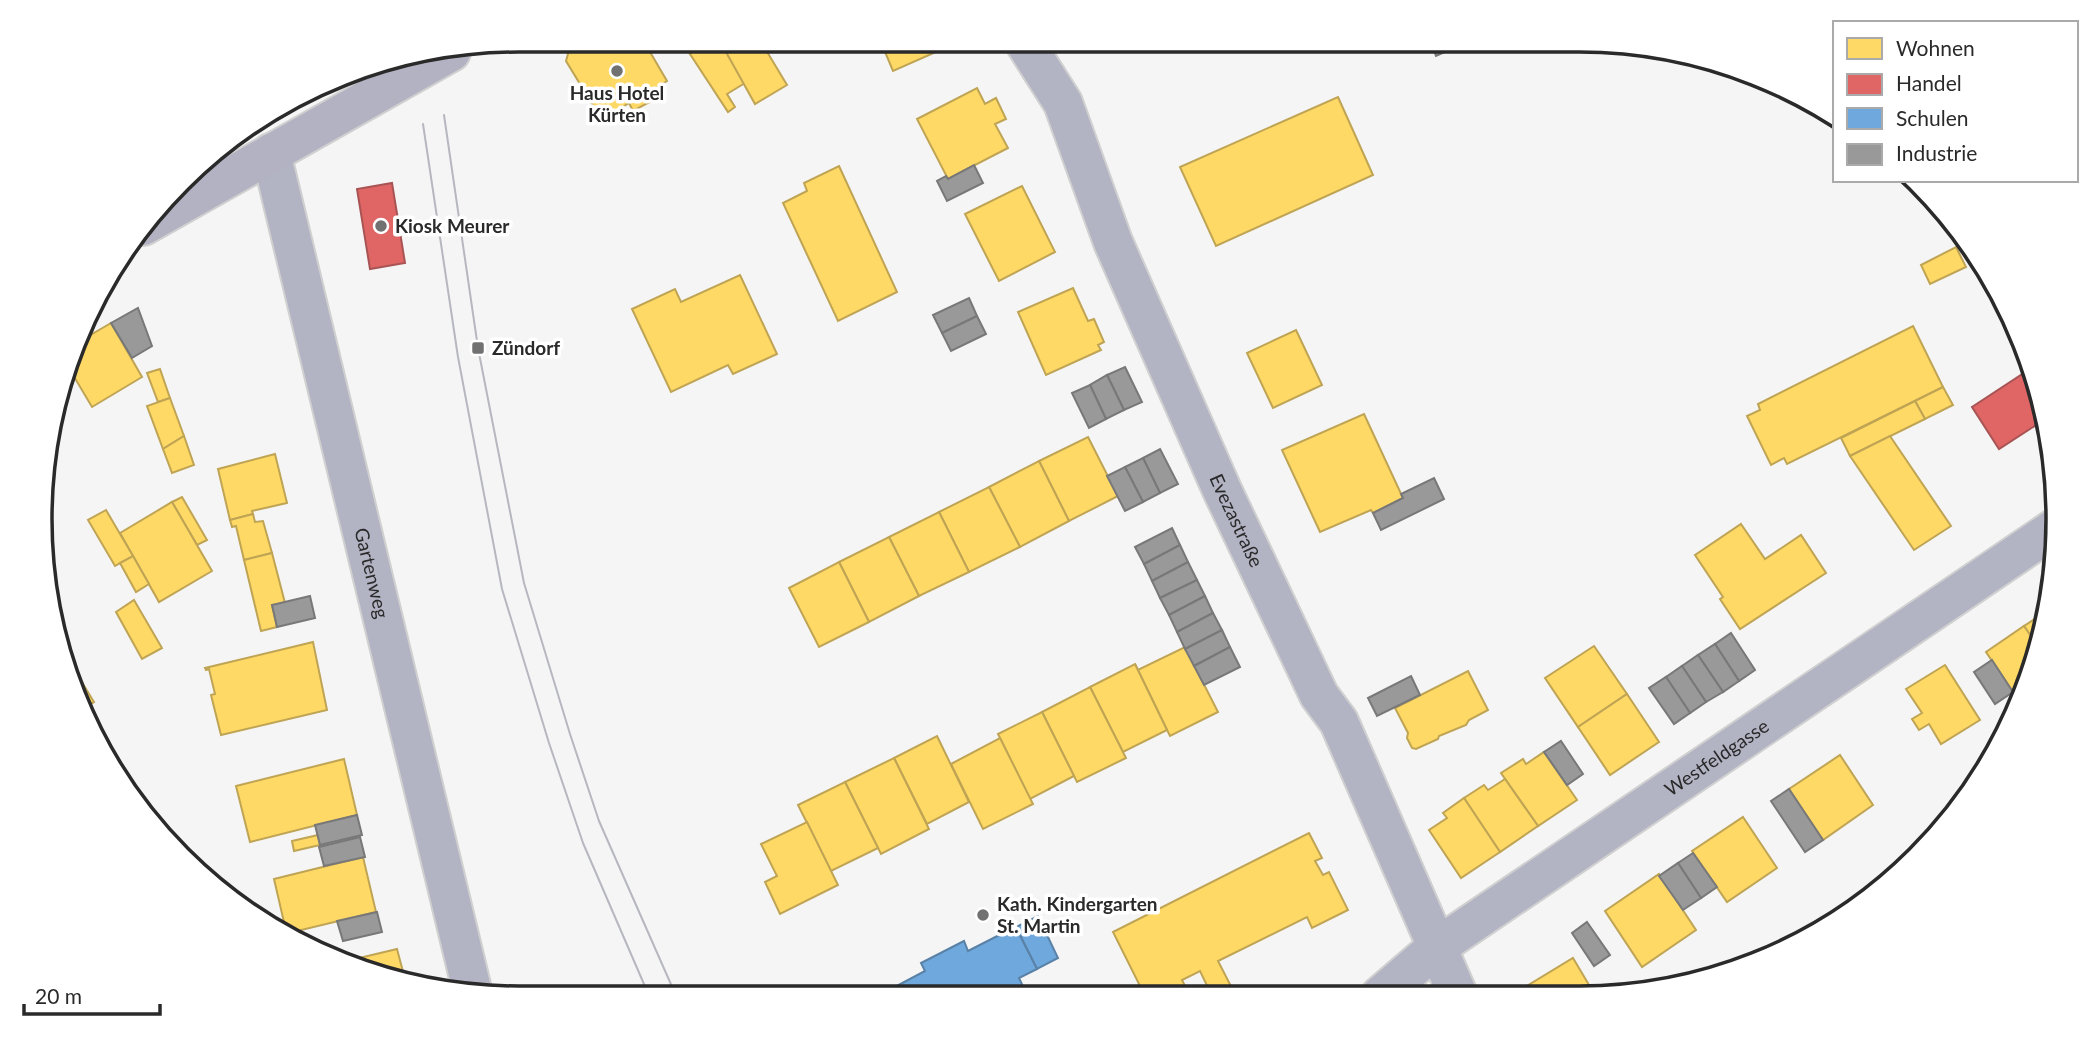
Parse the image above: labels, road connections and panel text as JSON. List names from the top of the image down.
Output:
{
  "streets": {
    "street": ["Evezastraße", "Gartenweg", "Westfeldgasse"]
  },
  "crossings": [
    ["Evezastraße", "Westfeldgasse"]
  ],
  "places": {
    "other": ["Haus Hotel Kürten", "Kiosk Meurer", "Kath. Kindergarten St. Martin"],
    "transit": ["Zündorf"]
  },
  "legend": [
    "Wohnen",
    "Handel",
    "Schulen",
    "Industrie"
  ],
  "scale_bar": "20 m"
}
